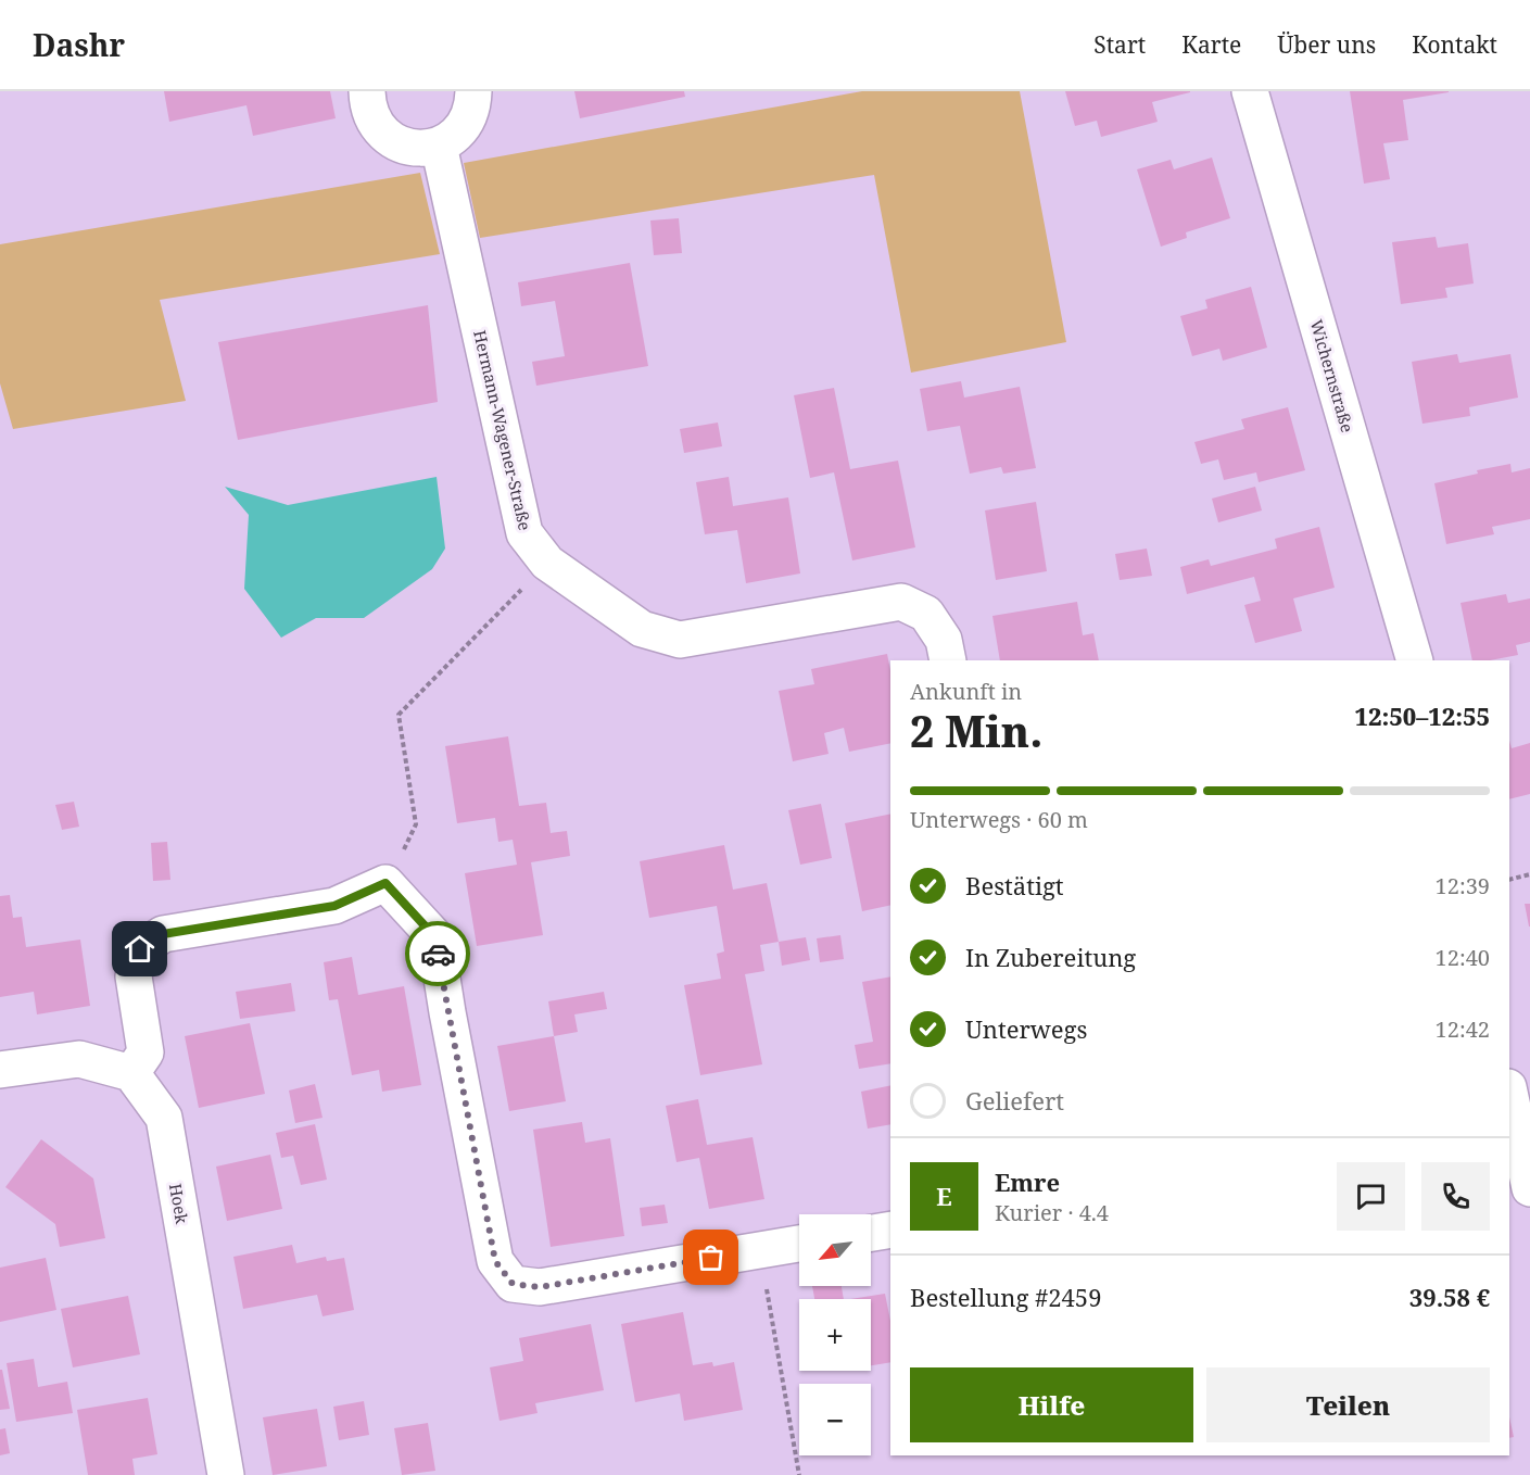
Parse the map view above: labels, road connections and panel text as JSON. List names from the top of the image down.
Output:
{
  "streets": {
    "street": ["Wichernstraße", "Hermann-Wagener-Straße", "Hoek"]
  },
  "north": "bottom left",
  "page": {
    "header": "Dashr",
    "nav": [
      "Start",
      "Karte",
      "Über uns",
      "Kontakt"
    ],
    "heading": ["2 Min.", "Ankunft in", "12:50–12:55"],
    "panel": [
      "Emre",
      "Kurier · 4.4",
      "Bestellung #2459",
      "39.58 €"
    ],
    "bar": "Unterwegs · 60 m",
    "list": [
      ["Bestätigt", "12:39"],
      ["In Zubereitung", "12:40"],
      ["Unterwegs", "12:42"],
      "Geliefert"
    ],
    "round": "E",
    "map_buttons": ["+", "−"],
    "buttons": ["Hilfe", "Teilen"]
  }
}
